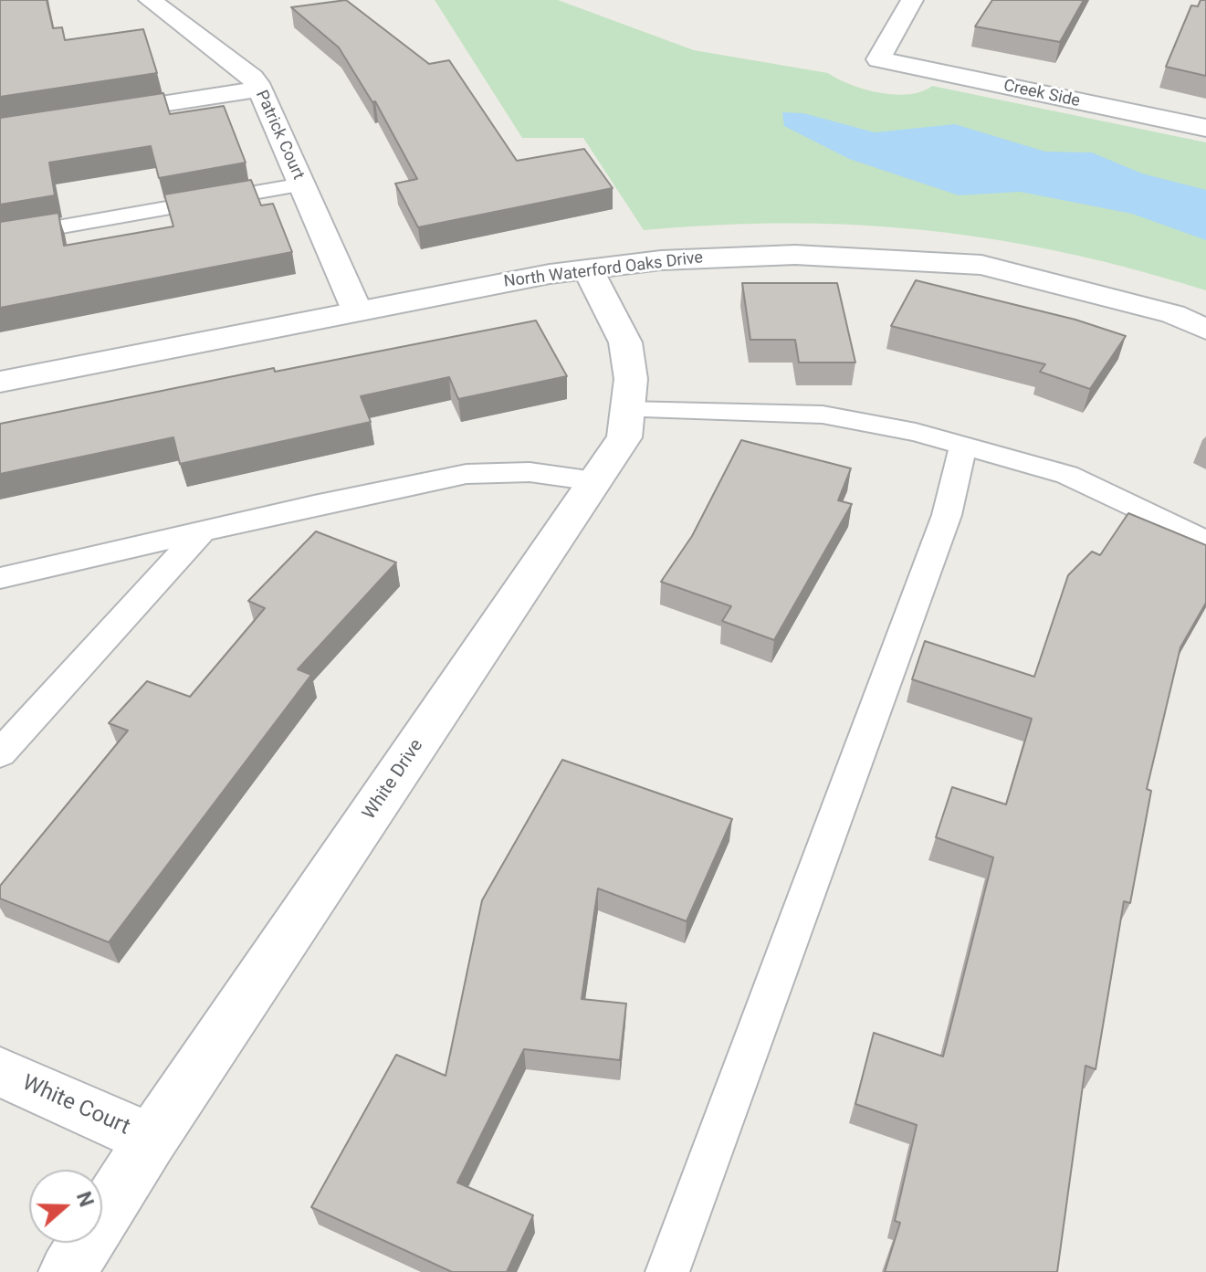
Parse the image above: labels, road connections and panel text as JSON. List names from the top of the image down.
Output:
{
  "streets": {
    "street": [
      "Creek Side",
      "Patrick Court",
      "North Waterford Oaks Drive",
      "White Drive",
      "White Court"
    ]
  },
  "crossings": [
    ["Patrick Court", "North Waterford Oaks Drive"],
    ["North Waterford Oaks Drive", "White Drive"],
    ["White Drive", "White Court"]
  ],
  "north": "right"
}
